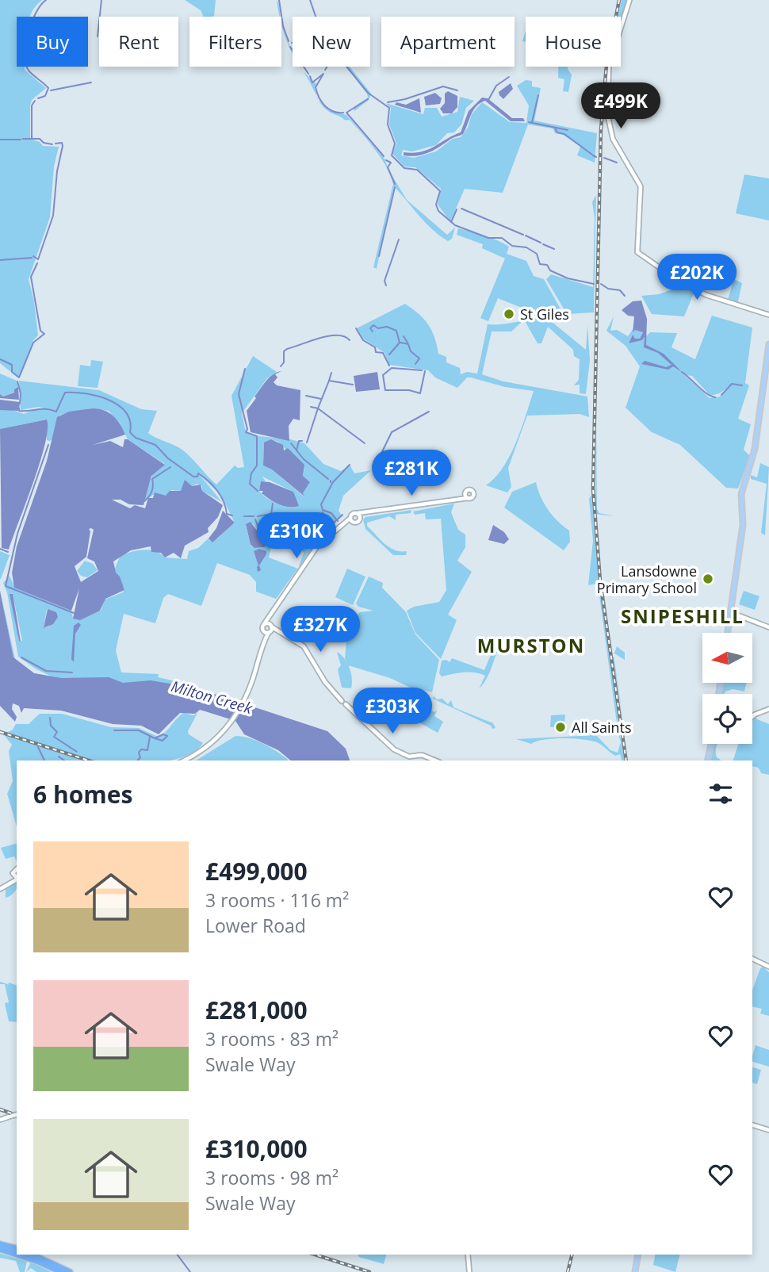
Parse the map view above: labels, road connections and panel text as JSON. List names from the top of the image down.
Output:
{
  "districts": ["SNIPESHILL", "MURSTON"],
  "water": ["Milton Creek"],
  "places": ["St Giles", "Lansdowne Primary School", "All Saints"],
  "north": "left",
  "page": {
    "chip": [
      "Buy",
      "Rent",
      "Filters",
      "New",
      "Apartment",
      "House"
    ],
    "price": [
      "£499K",
      "£202K",
      "£281K",
      "£310K",
      "£327K",
      "£303K"
    ],
    "heading": "6 homes",
    "list": [
      {
        "name": "£499,000",
        "note": "3 rooms · 116 m² · Lower Road"
      },
      {
        "name": "£281,000",
        "note": "3 rooms · 83 m² · Swale Way"
      },
      {
        "name": "£310,000",
        "note": "3 rooms · 98 m² · Swale Way"
      }
    ]
  }
}
